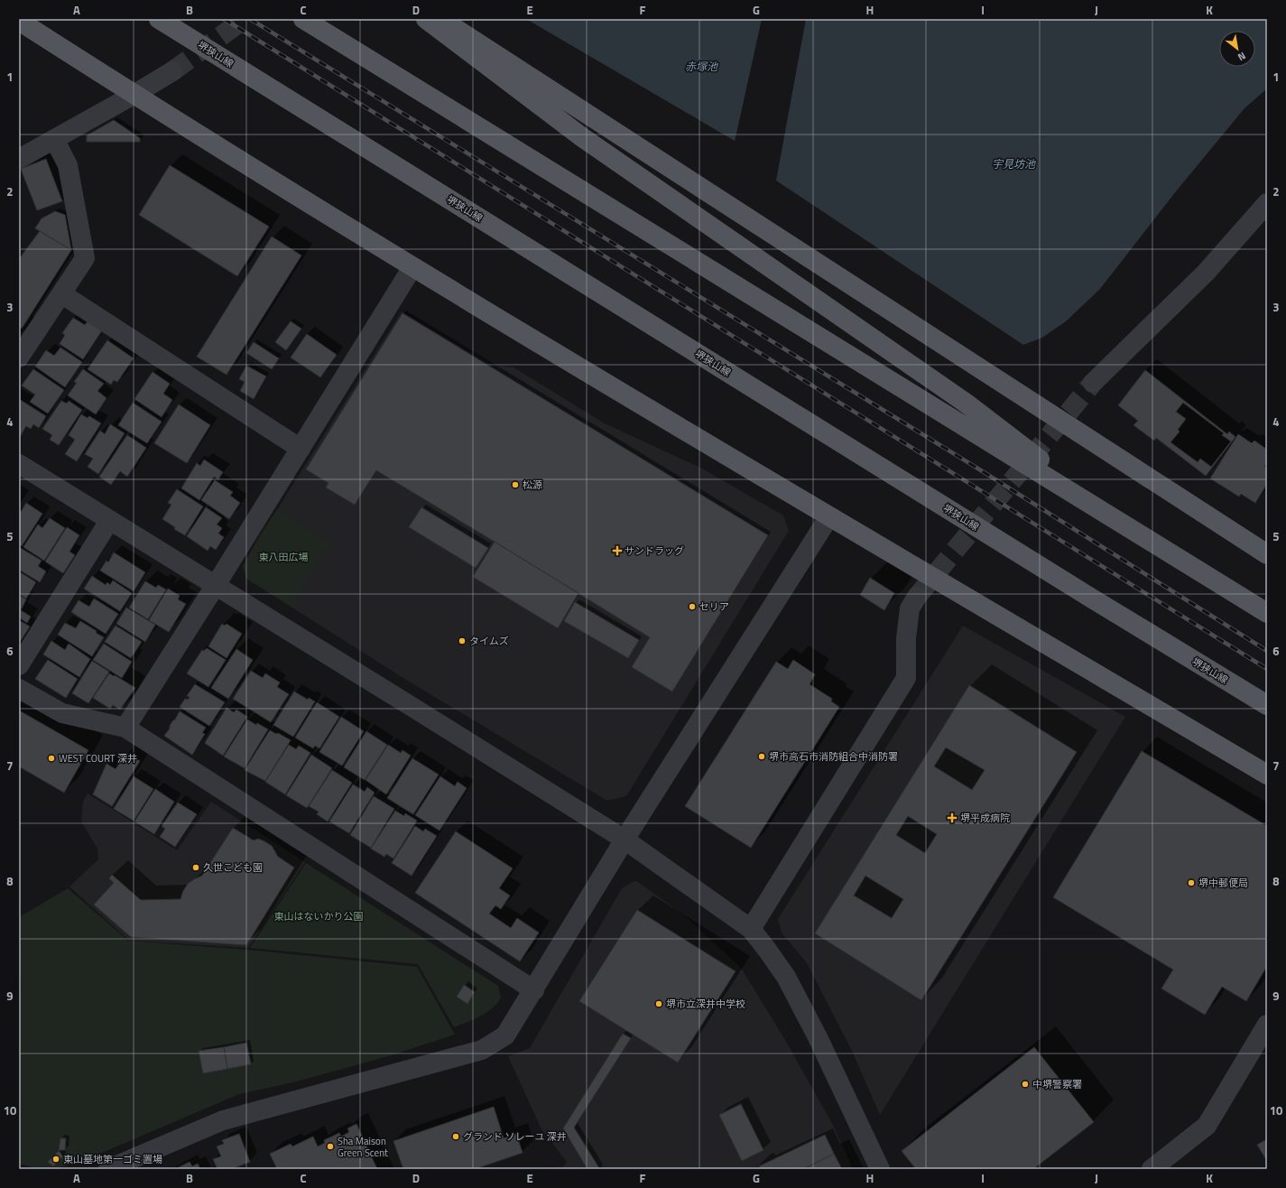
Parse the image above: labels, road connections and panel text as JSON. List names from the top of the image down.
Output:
{
  "streets": {
    "main road": ["堺狭山線"]
  },
  "water": ["赤塚池", "宇見坊池"],
  "parks": ["東八田広場", "東山はないかり公園"],
  "places": {
    "other": [
      "松源",
      "セリア",
      "タイムズ",
      "堺市高石市消防組合中消防署",
      "WEST COURT 深井",
      "久世こども園",
      "堺中郵便局",
      "堺市立深井中学校",
      "中堺警察署",
      "グランド ソレーユ 深井",
      "Sha Maison Green Scent",
      "東山墓地第一ゴミ置場"
    ],
    "health": ["サンドラッグ", "堺平成病院"]
  },
  "north": "bottom right",
  "grid": {
    "columns": [
      "A",
      "B",
      "C",
      "D",
      "E",
      "F",
      "G",
      "H",
      "I",
      "J",
      "K"
    ],
    "rows": [
      "1",
      "2",
      "3",
      "4",
      "5",
      "6",
      "7",
      "8",
      "9",
      "10"
    ]
  }
}
